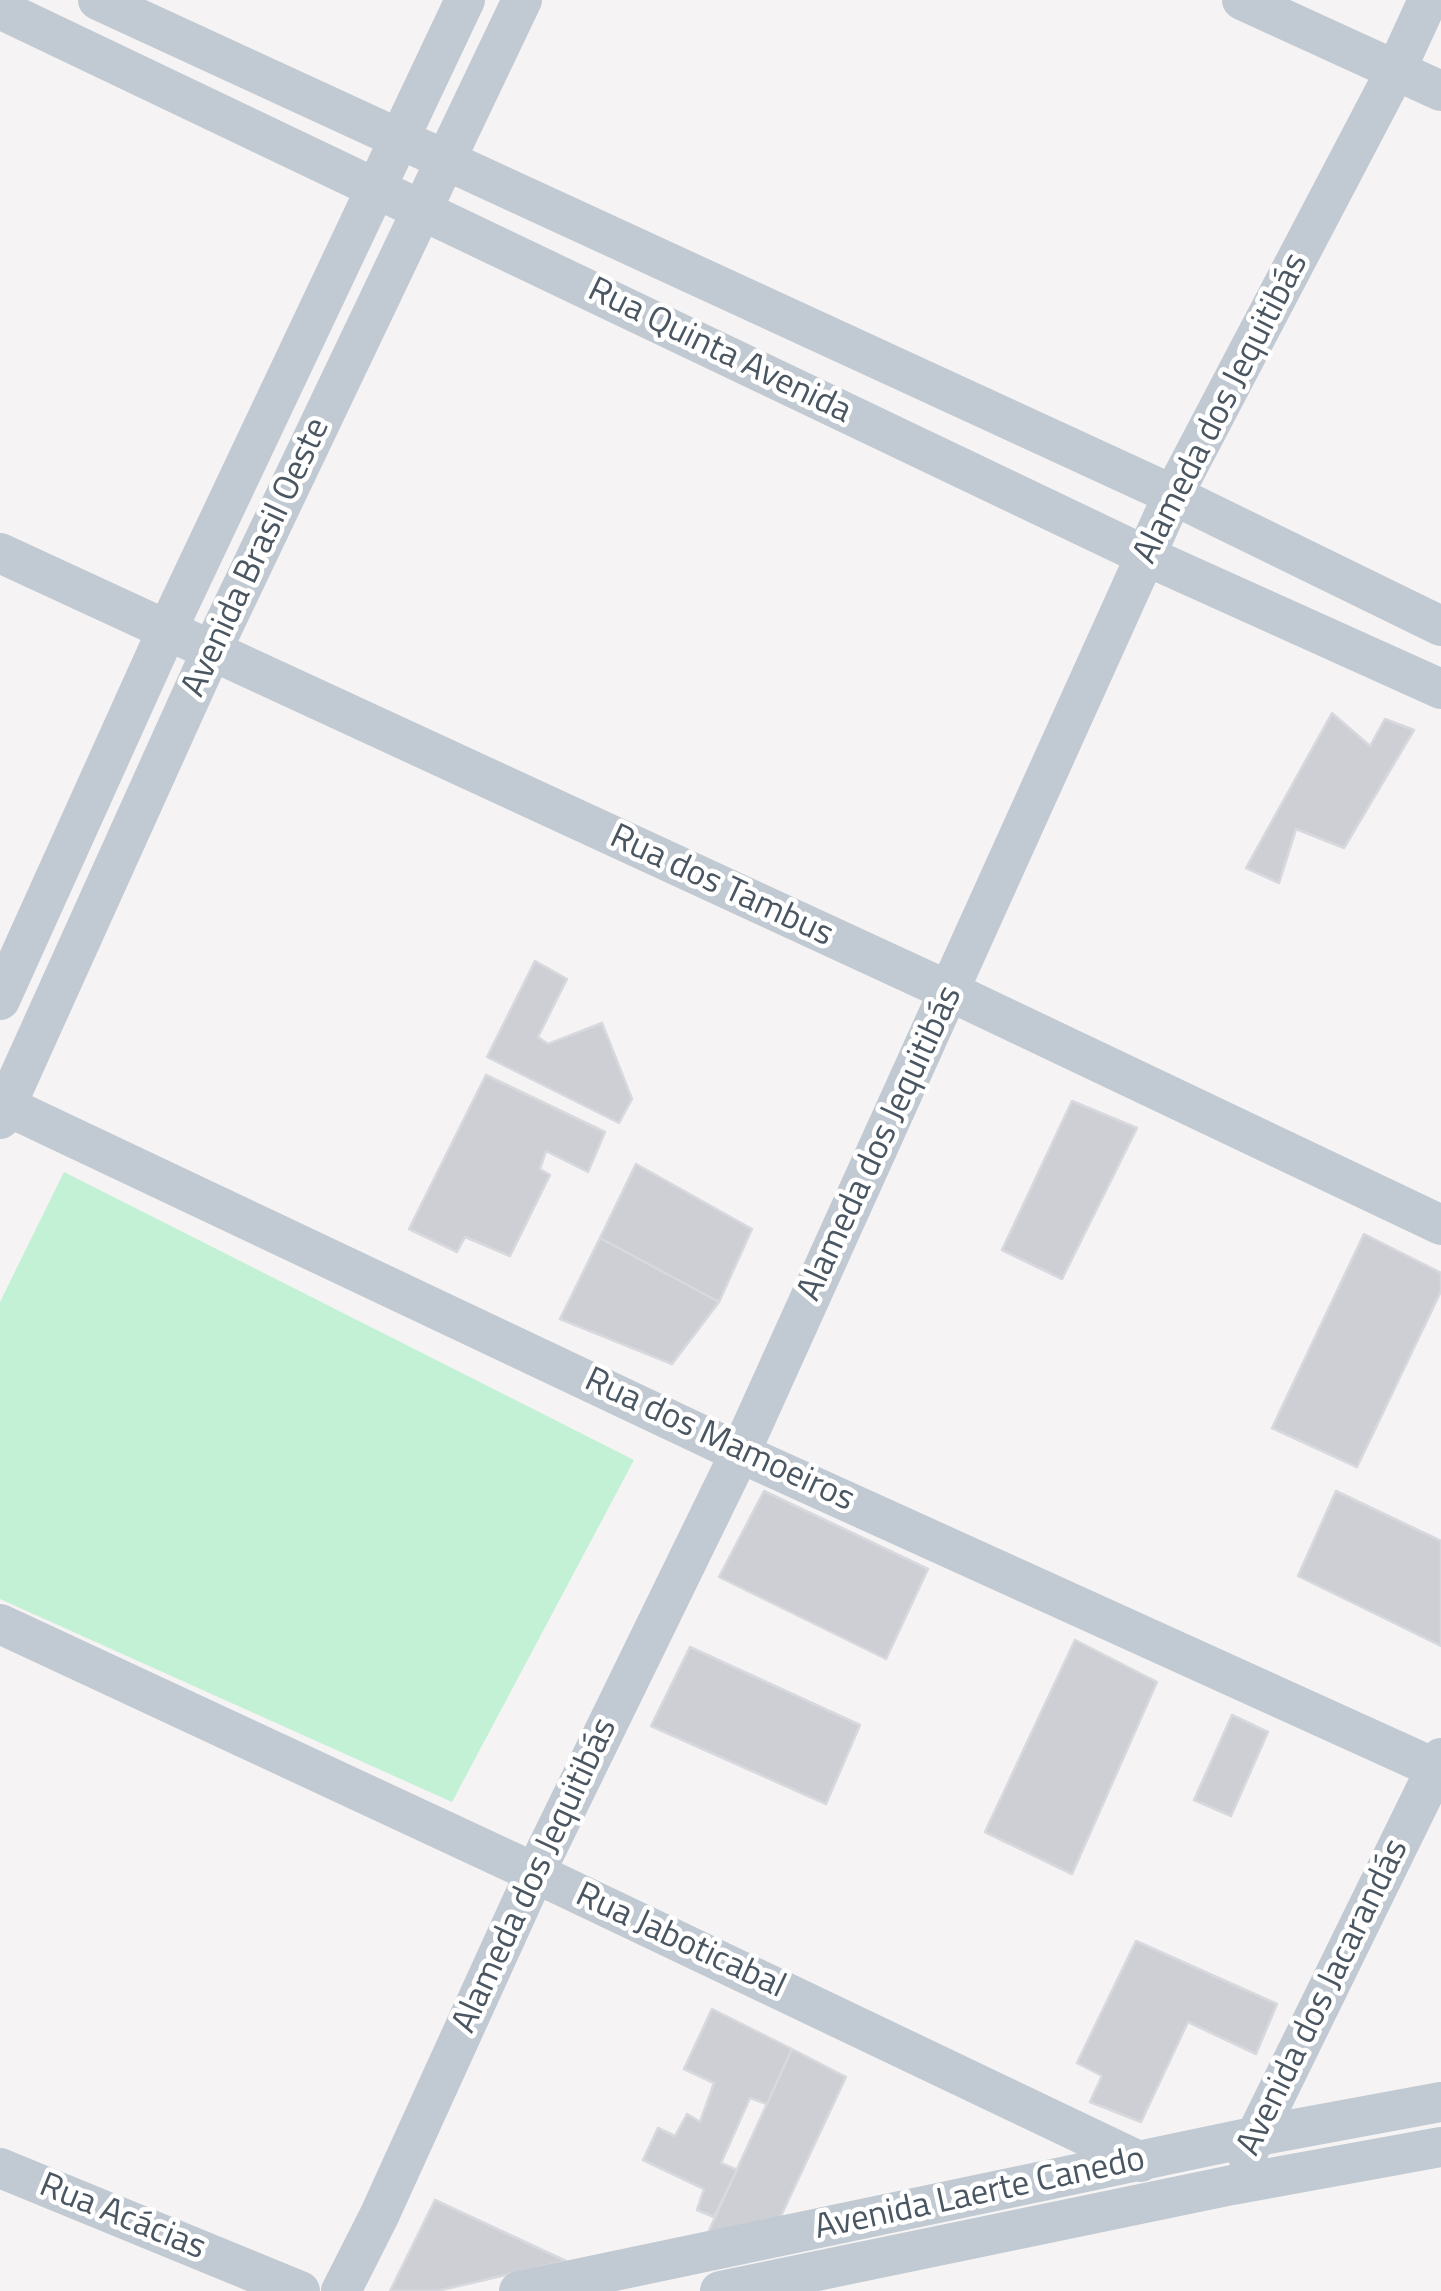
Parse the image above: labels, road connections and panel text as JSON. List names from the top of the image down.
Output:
{
  "streets": {
    "street": [
      "Rua Quinta Avenida",
      "Alameda dos Jequitibás",
      "Avenida Brasil Oeste",
      "Rua dos Tambus",
      "Rua dos Mamoeiros",
      "Rua Jaboticabal",
      "Avenida dos Jacarandás",
      "Avenida Laerte Canedo",
      "Rua Acácias"
    ]
  },
  "crossings": [
    ["Rua Quinta Avenida", "Alameda dos Jequitibás"],
    ["Rua Quinta Avenida", "Avenida Brasil Oeste"],
    ["Alameda dos Jequitibás", "Rua dos Tambus"],
    ["Alameda dos Jequitibás", "Rua dos Mamoeiros"],
    ["Alameda dos Jequitibás", "Rua Jaboticabal"],
    ["Avenida Brasil Oeste", "Rua dos Tambus"],
    ["Avenida Brasil Oeste", "Rua dos Mamoeiros"],
    ["Rua dos Mamoeiros", "Avenida dos Jacarandás"],
    ["Rua Jaboticabal", "Avenida Laerte Canedo"],
    ["Avenida dos Jacarandás", "Avenida Laerte Canedo"]
  ]
}
